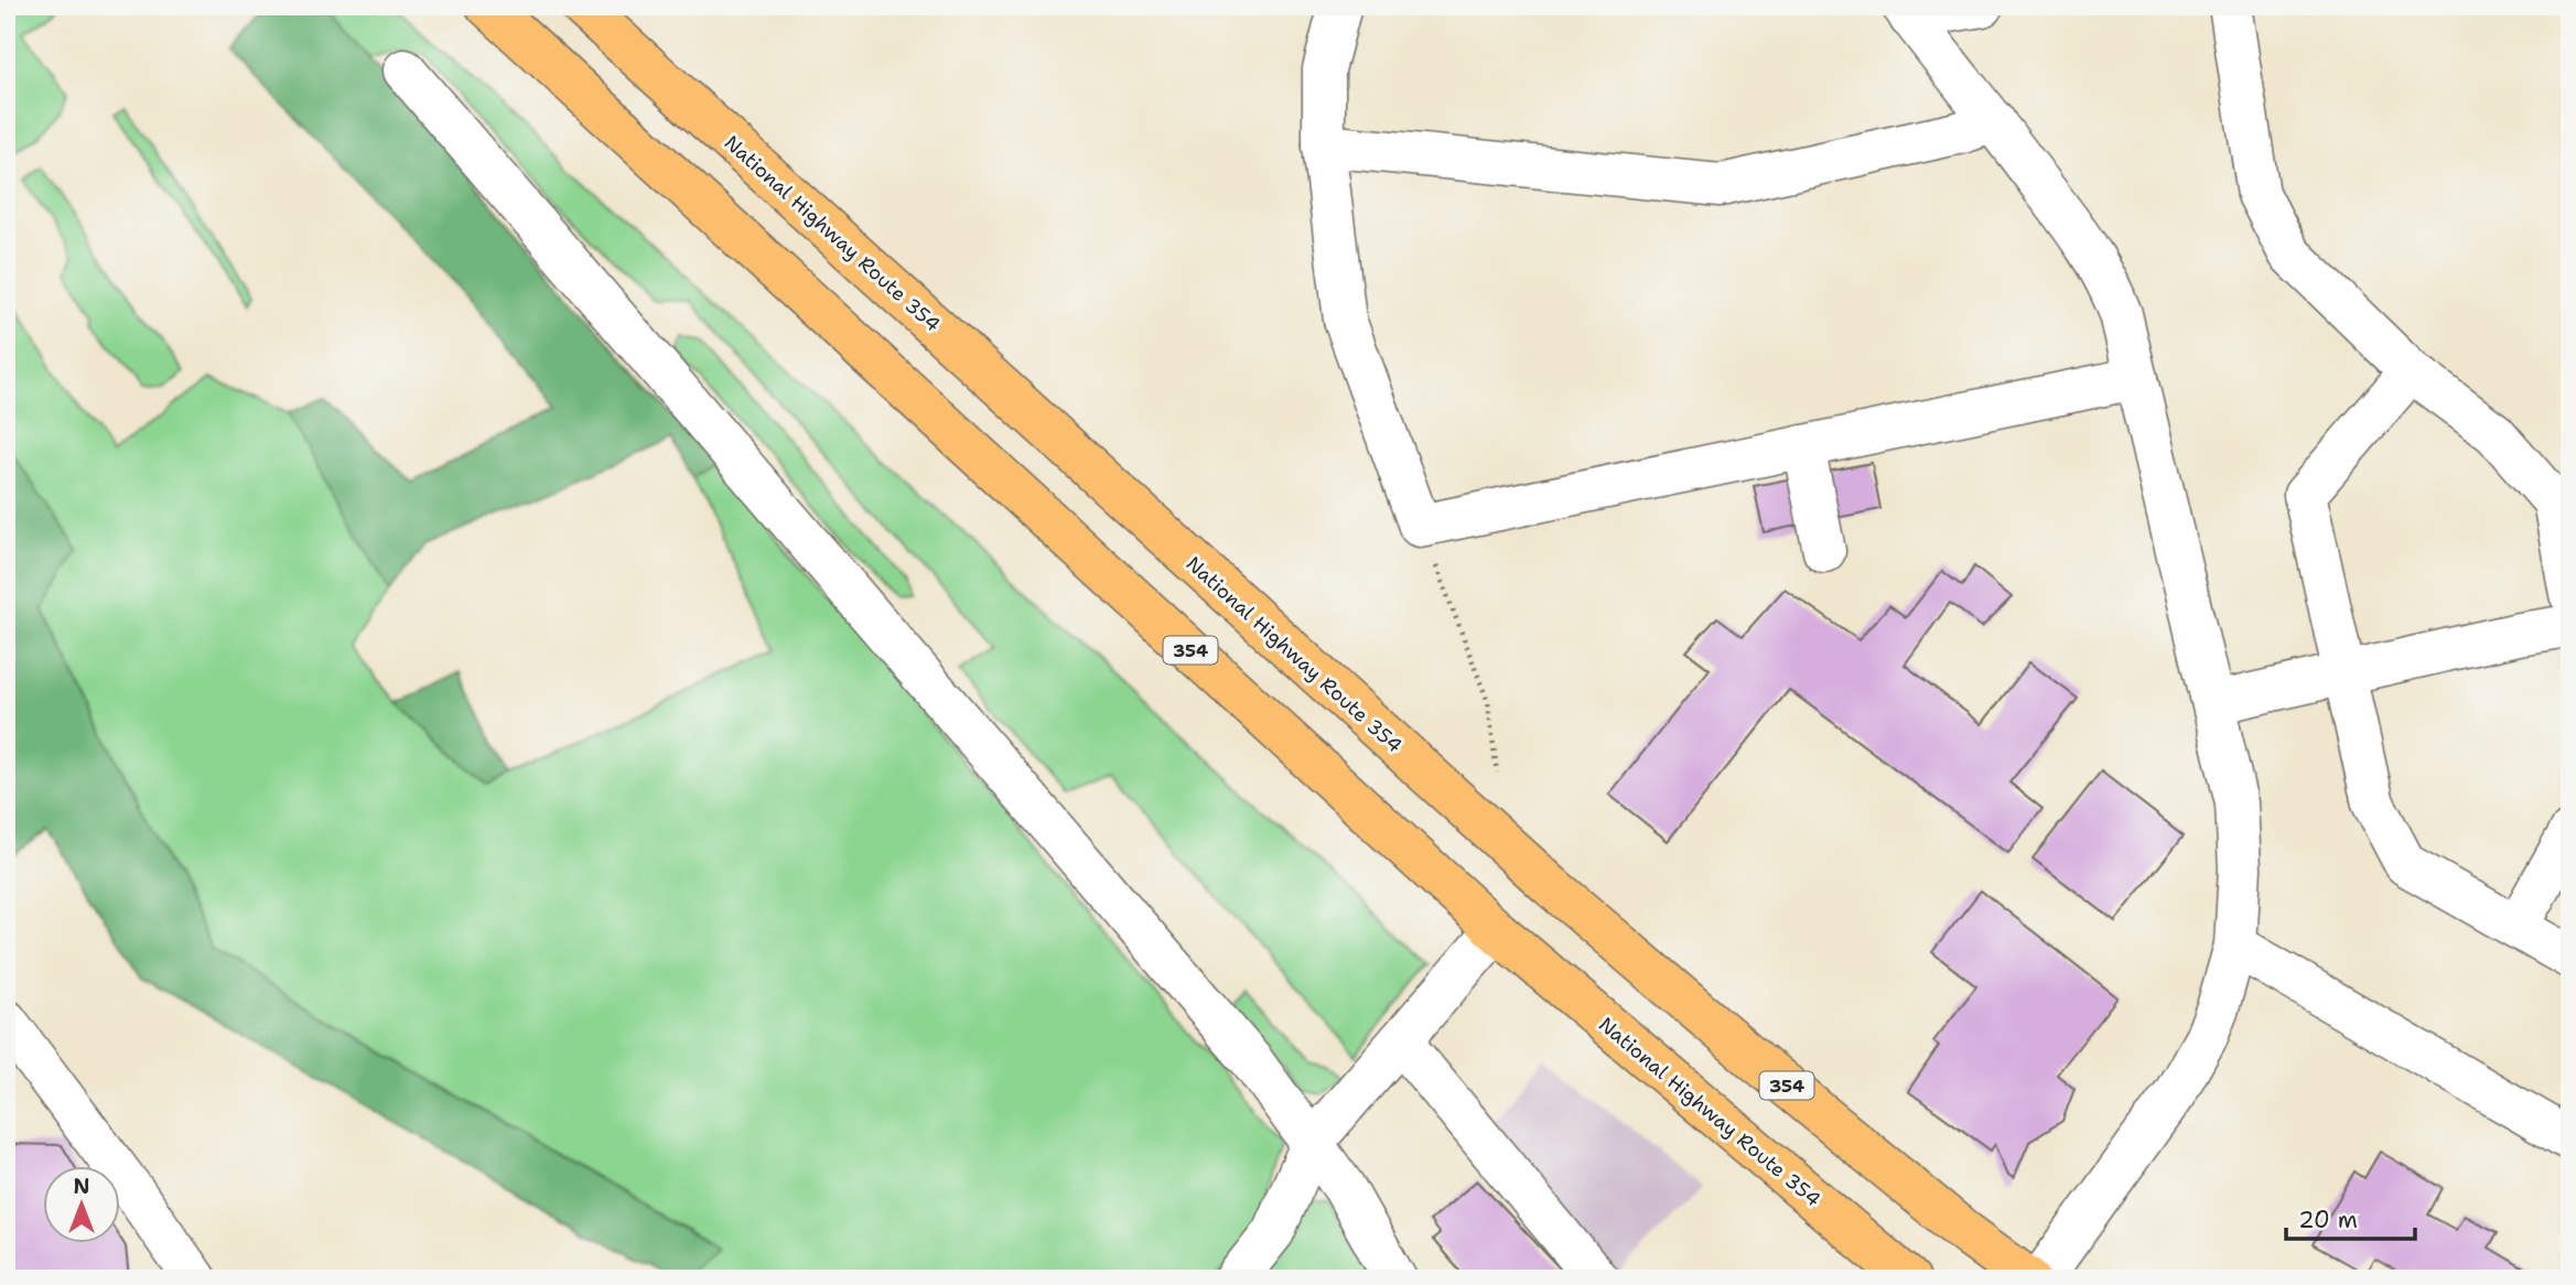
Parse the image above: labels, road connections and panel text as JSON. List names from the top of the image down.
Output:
{
  "streets": {
    "highway": ["National Highway Route 354", "354"]
  },
  "scale_bar": "20 m",
  "north": "top"
}
